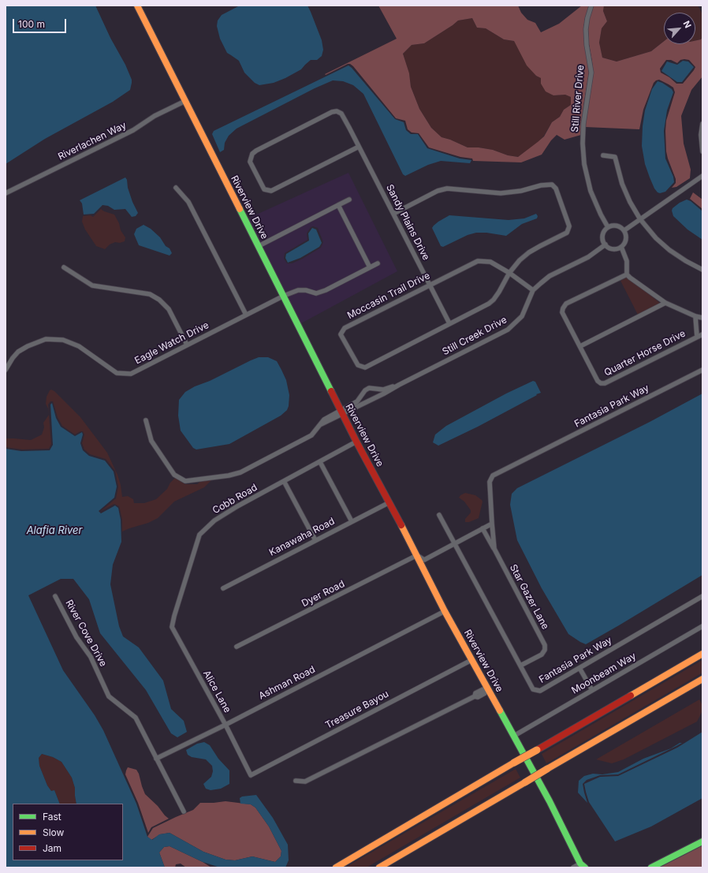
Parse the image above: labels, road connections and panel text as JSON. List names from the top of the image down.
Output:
{
  "streets": {
    "main road": ["Riverview Drive"],
    "street": [
      "Still River Drive",
      "Riverlachen Way",
      "Sandy Plains Drive",
      "Moccasin Trail Drive",
      "Still Creek Drive",
      "Eagle Watch Drive",
      "Quarter Horse Drive",
      "Fantasia Park Way",
      "Cobb Road",
      "Kanawaha Road",
      "Dyer Road",
      "Star Gazer Lane",
      "River Cove Drive",
      "Moonbeam Way",
      "Ashman Road",
      "Alice Lane",
      "Treasure Bayou"
    ]
  },
  "crossings": [
    ["Still River Drive", "Still Creek Drive"],
    ["Riverlachen Way", "Riverview Drive"],
    ["Riverview Drive", "Still Creek Drive"],
    ["Riverview Drive", "Eagle Watch Drive"],
    ["Riverview Drive", "Cobb Road"],
    ["Riverview Drive", "Kanawaha Road"],
    ["Riverview Drive", "Dyer Road"],
    ["Riverview Drive", "Moonbeam Way"],
    ["Riverview Drive", "Ashman Road"],
    ["Riverview Drive", "Treasure Bayou"],
    ["Sandy Plains Drive", "Moccasin Trail Drive"],
    ["Moccasin Trail Drive", "Still Creek Drive"],
    ["Fantasia Park Way", "Star Gazer Lane"],
    ["Cobb Road", "Alice Lane"],
    ["River Cove Drive", "Ashman Road"],
    ["Ashman Road", "Alice Lane"],
    ["Alice Lane", "Treasure Bayou"]
  ],
  "water": ["Alafia River"],
  "legend": ["Fast", "Slow", "Jam"],
  "scale_bar": "100 m",
  "north": "top right"
}
